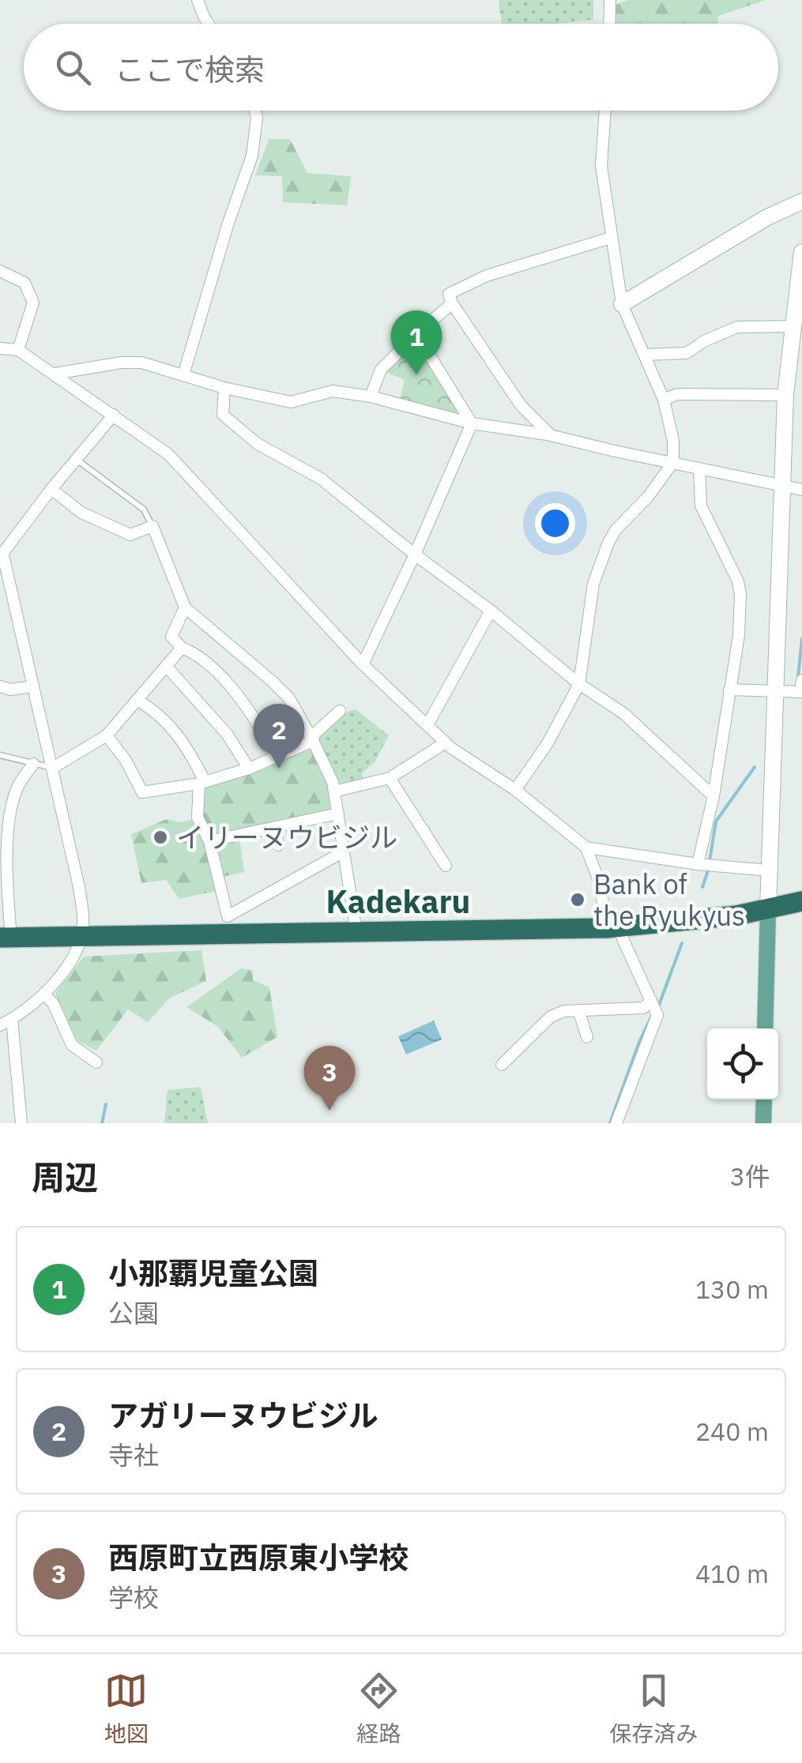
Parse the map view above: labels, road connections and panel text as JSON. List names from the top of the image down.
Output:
{
  "districts": ["Kadekaru"],
  "places": ["イリーヌウビジル", "Bank of the Ryukyus"],
  "page": {
    "search": "ここで検索",
    "pins": ["1", "2", "3"],
    "heading": ["周辺", "3件"],
    "list": [
      {
        "mark": "1",
        "name": "小那覇児童公園",
        "note": "公園",
        "value": "130 m"
      },
      {
        "mark": "2",
        "name": "アガリーヌウビジル",
        "note": "寺社",
        "value": "240 m"
      },
      {
        "mark": "3",
        "name": "西原町立西原東小学校",
        "note": "学校",
        "value": "410 m"
      }
    ],
    "nav": ["地図", "経路", "保存済み"]
  }
}
